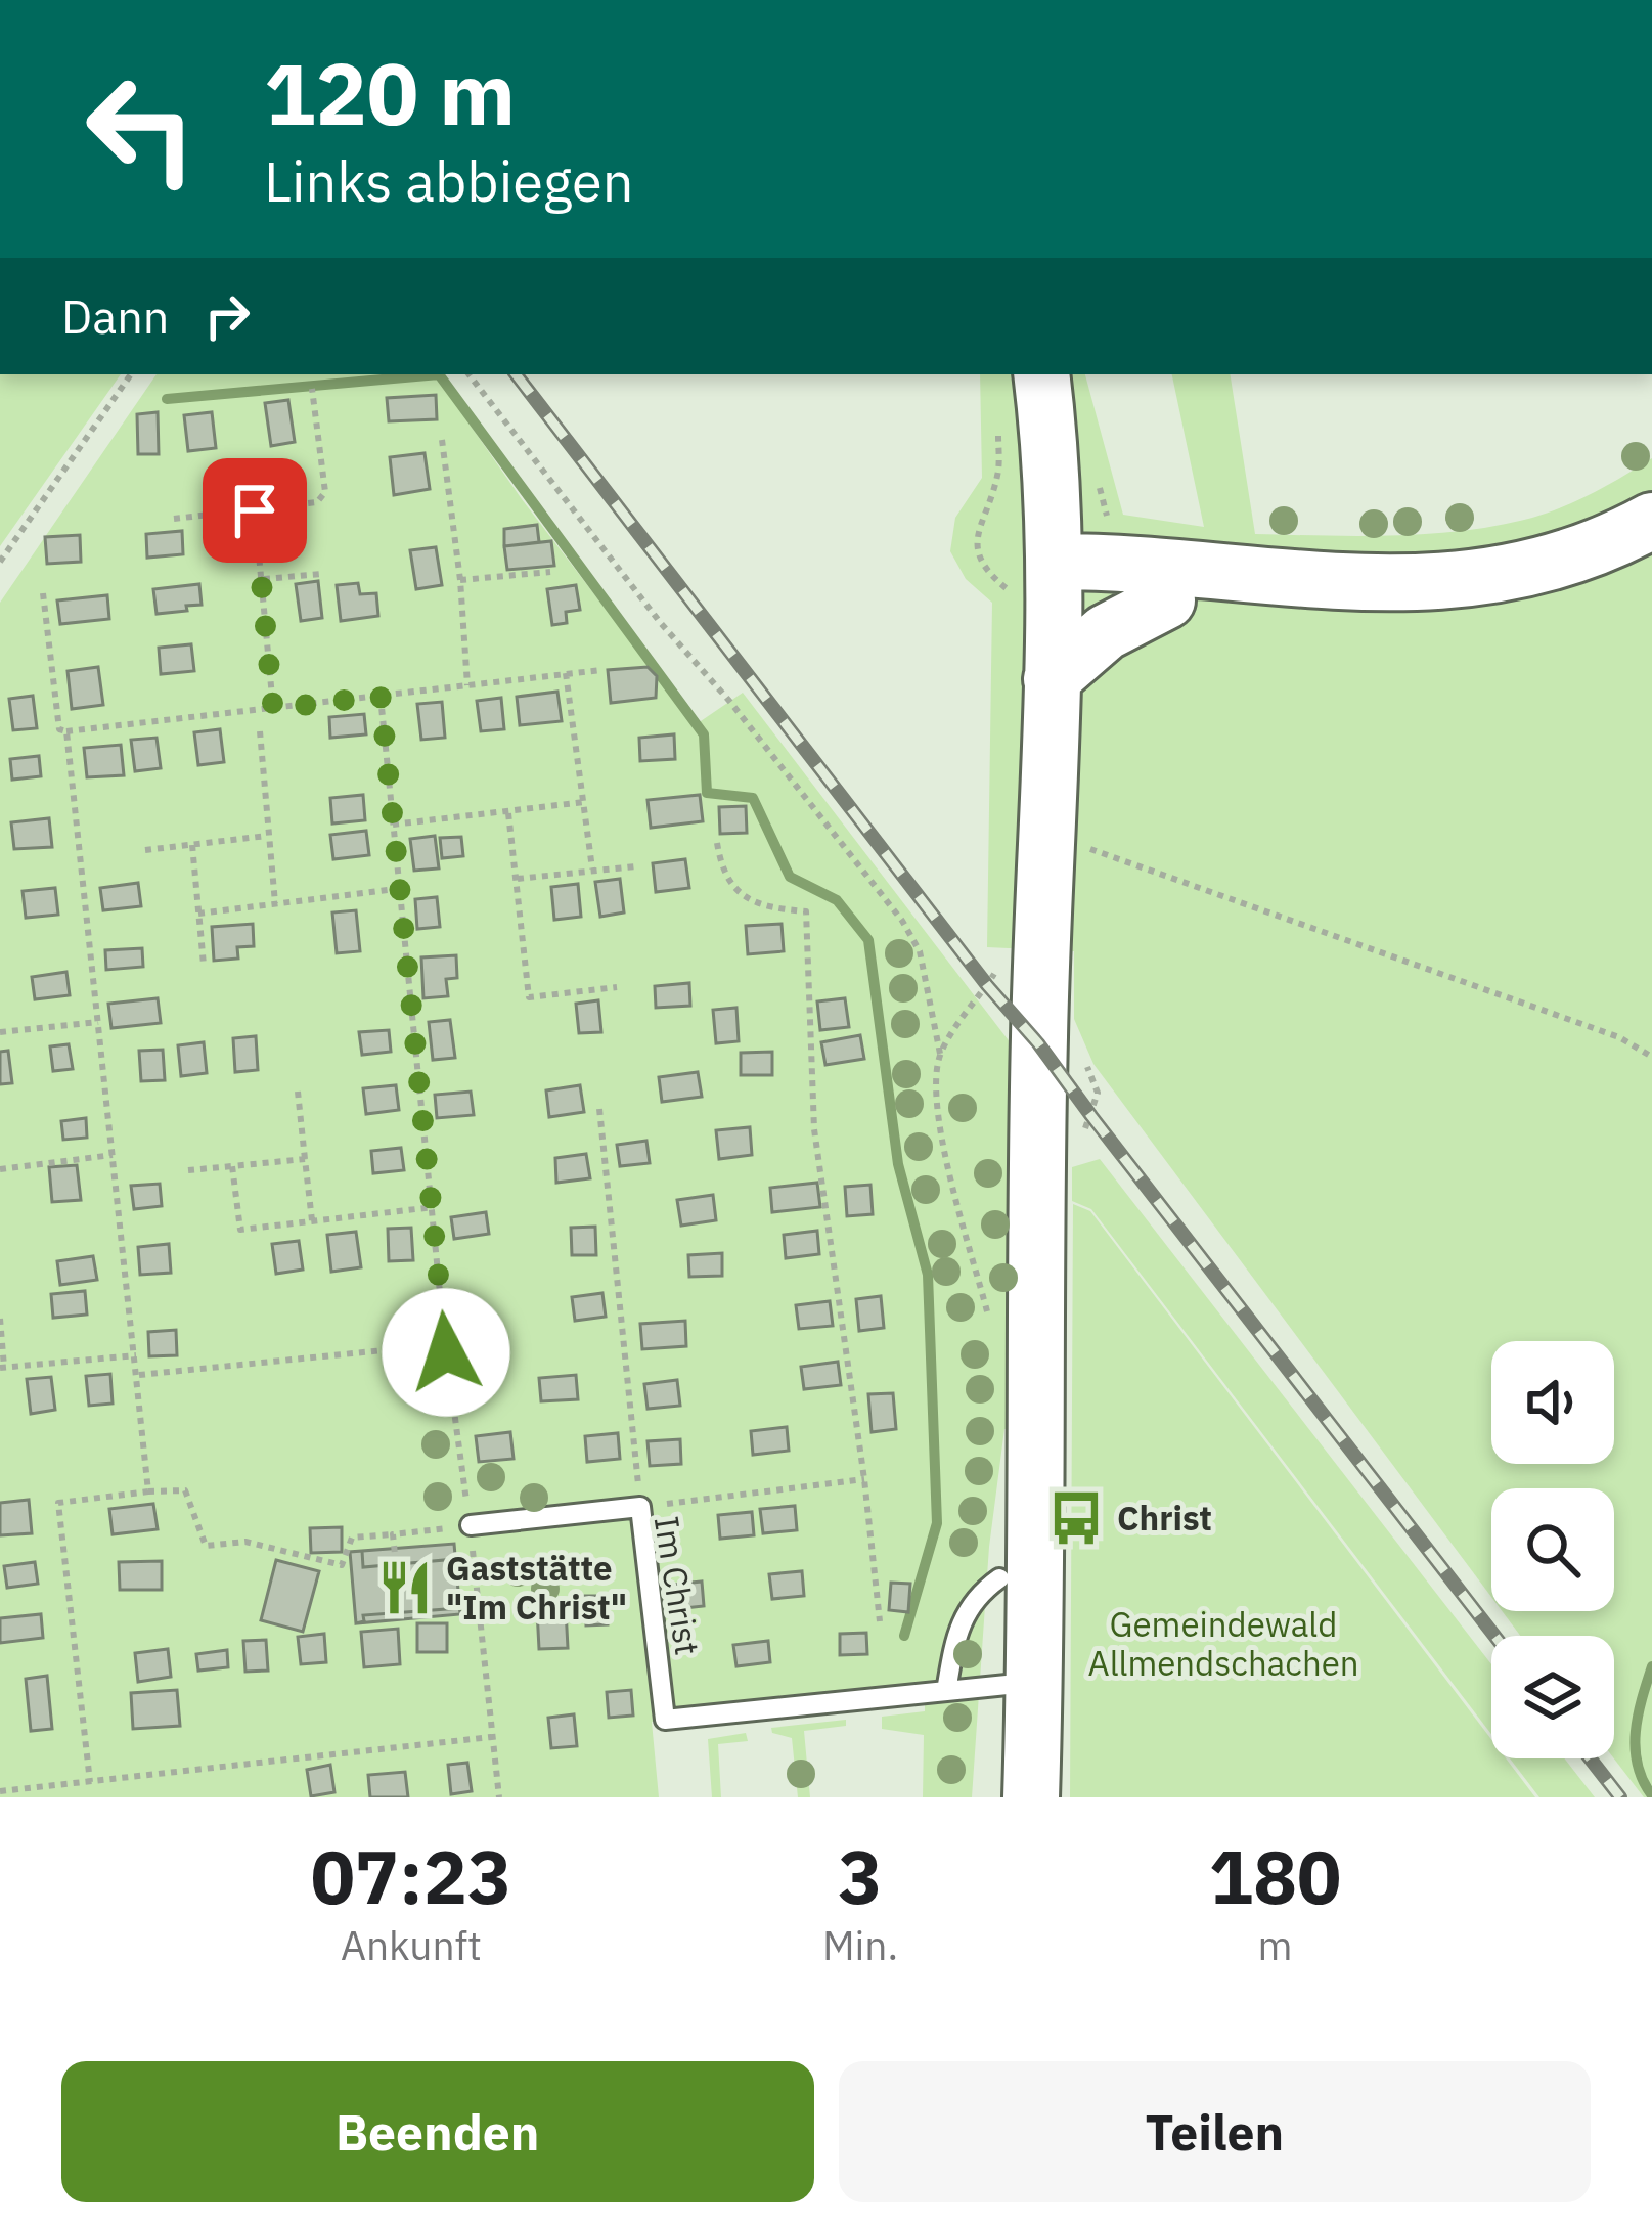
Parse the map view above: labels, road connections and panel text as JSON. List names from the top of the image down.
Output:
{
  "streets": {
    "lane": ["Im Christ"]
  },
  "parks": ["Gemeindewald Allmendschachen"],
  "places": {
    "bus stop": ["Christ"],
    "restaurant": ["Gaststätte \"Im Christ\""]
  },
  "page": {
    "turn": ["120 m", "Links abbiegen"],
    "then": "Dann",
    "eta": [
      "07:23",
      "Ankunft",
      "3",
      "Min.",
      "180",
      "m"
    ],
    "buttons": ["Beenden", "Teilen"]
  }
}
